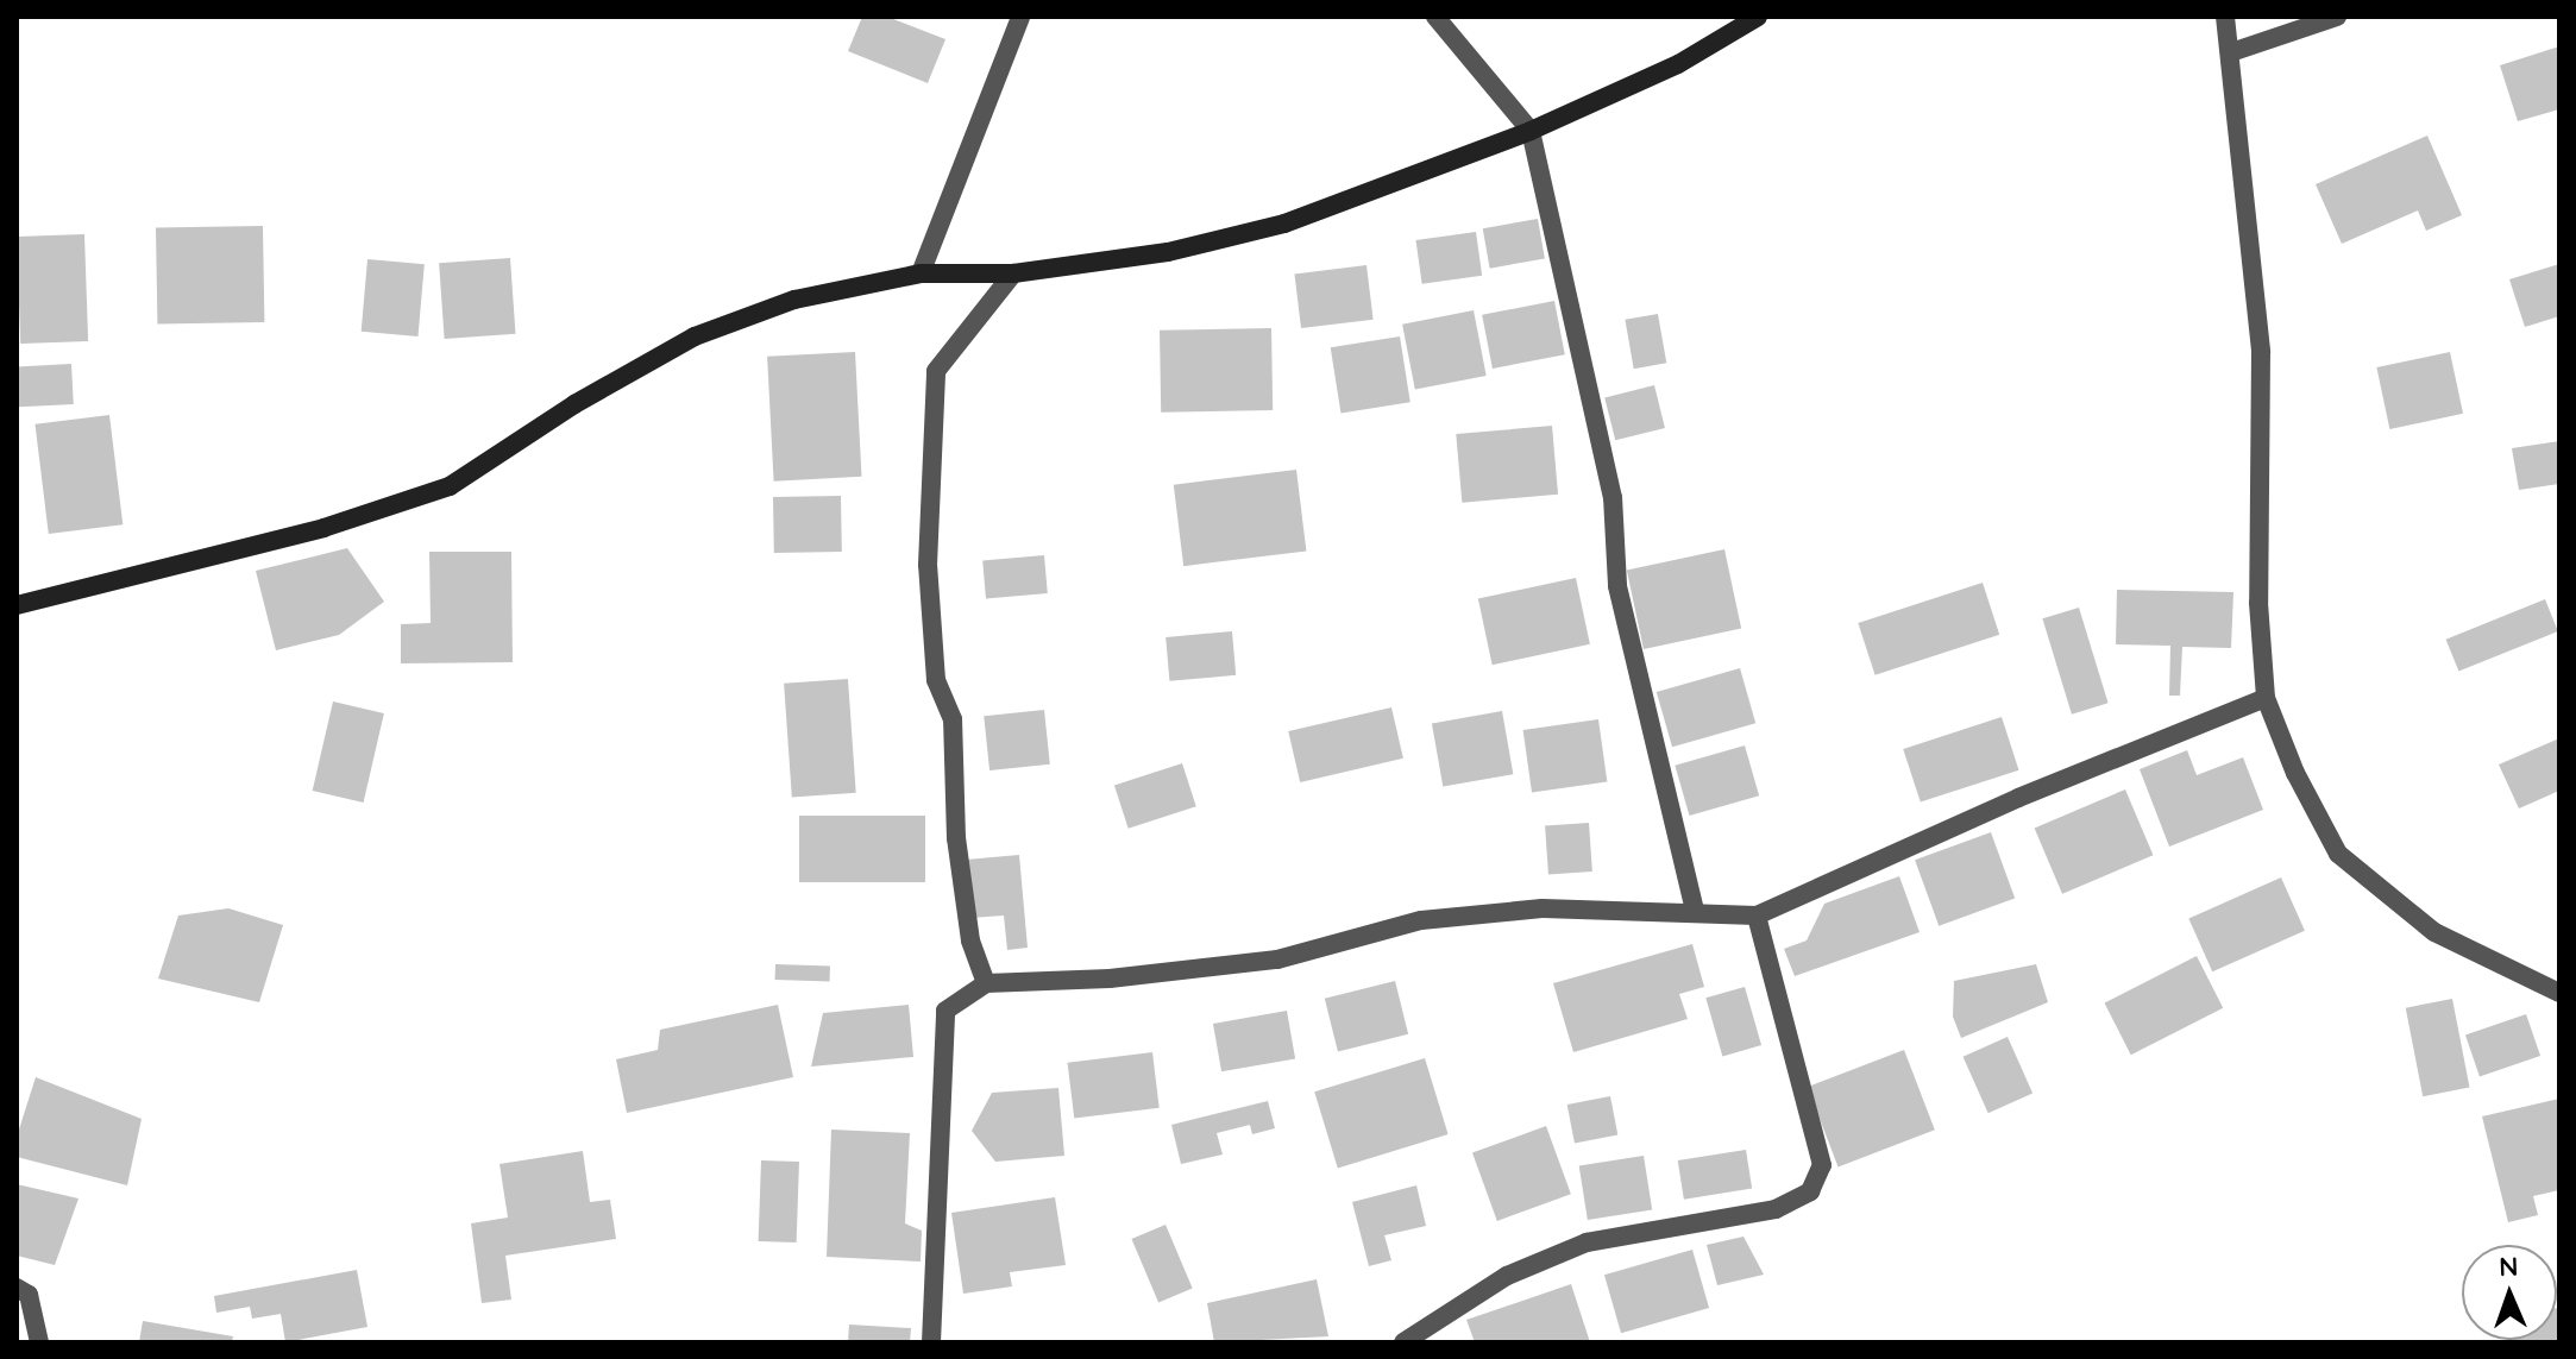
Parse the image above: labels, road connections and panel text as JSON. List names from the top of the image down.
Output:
{
  "north": "top"
}
